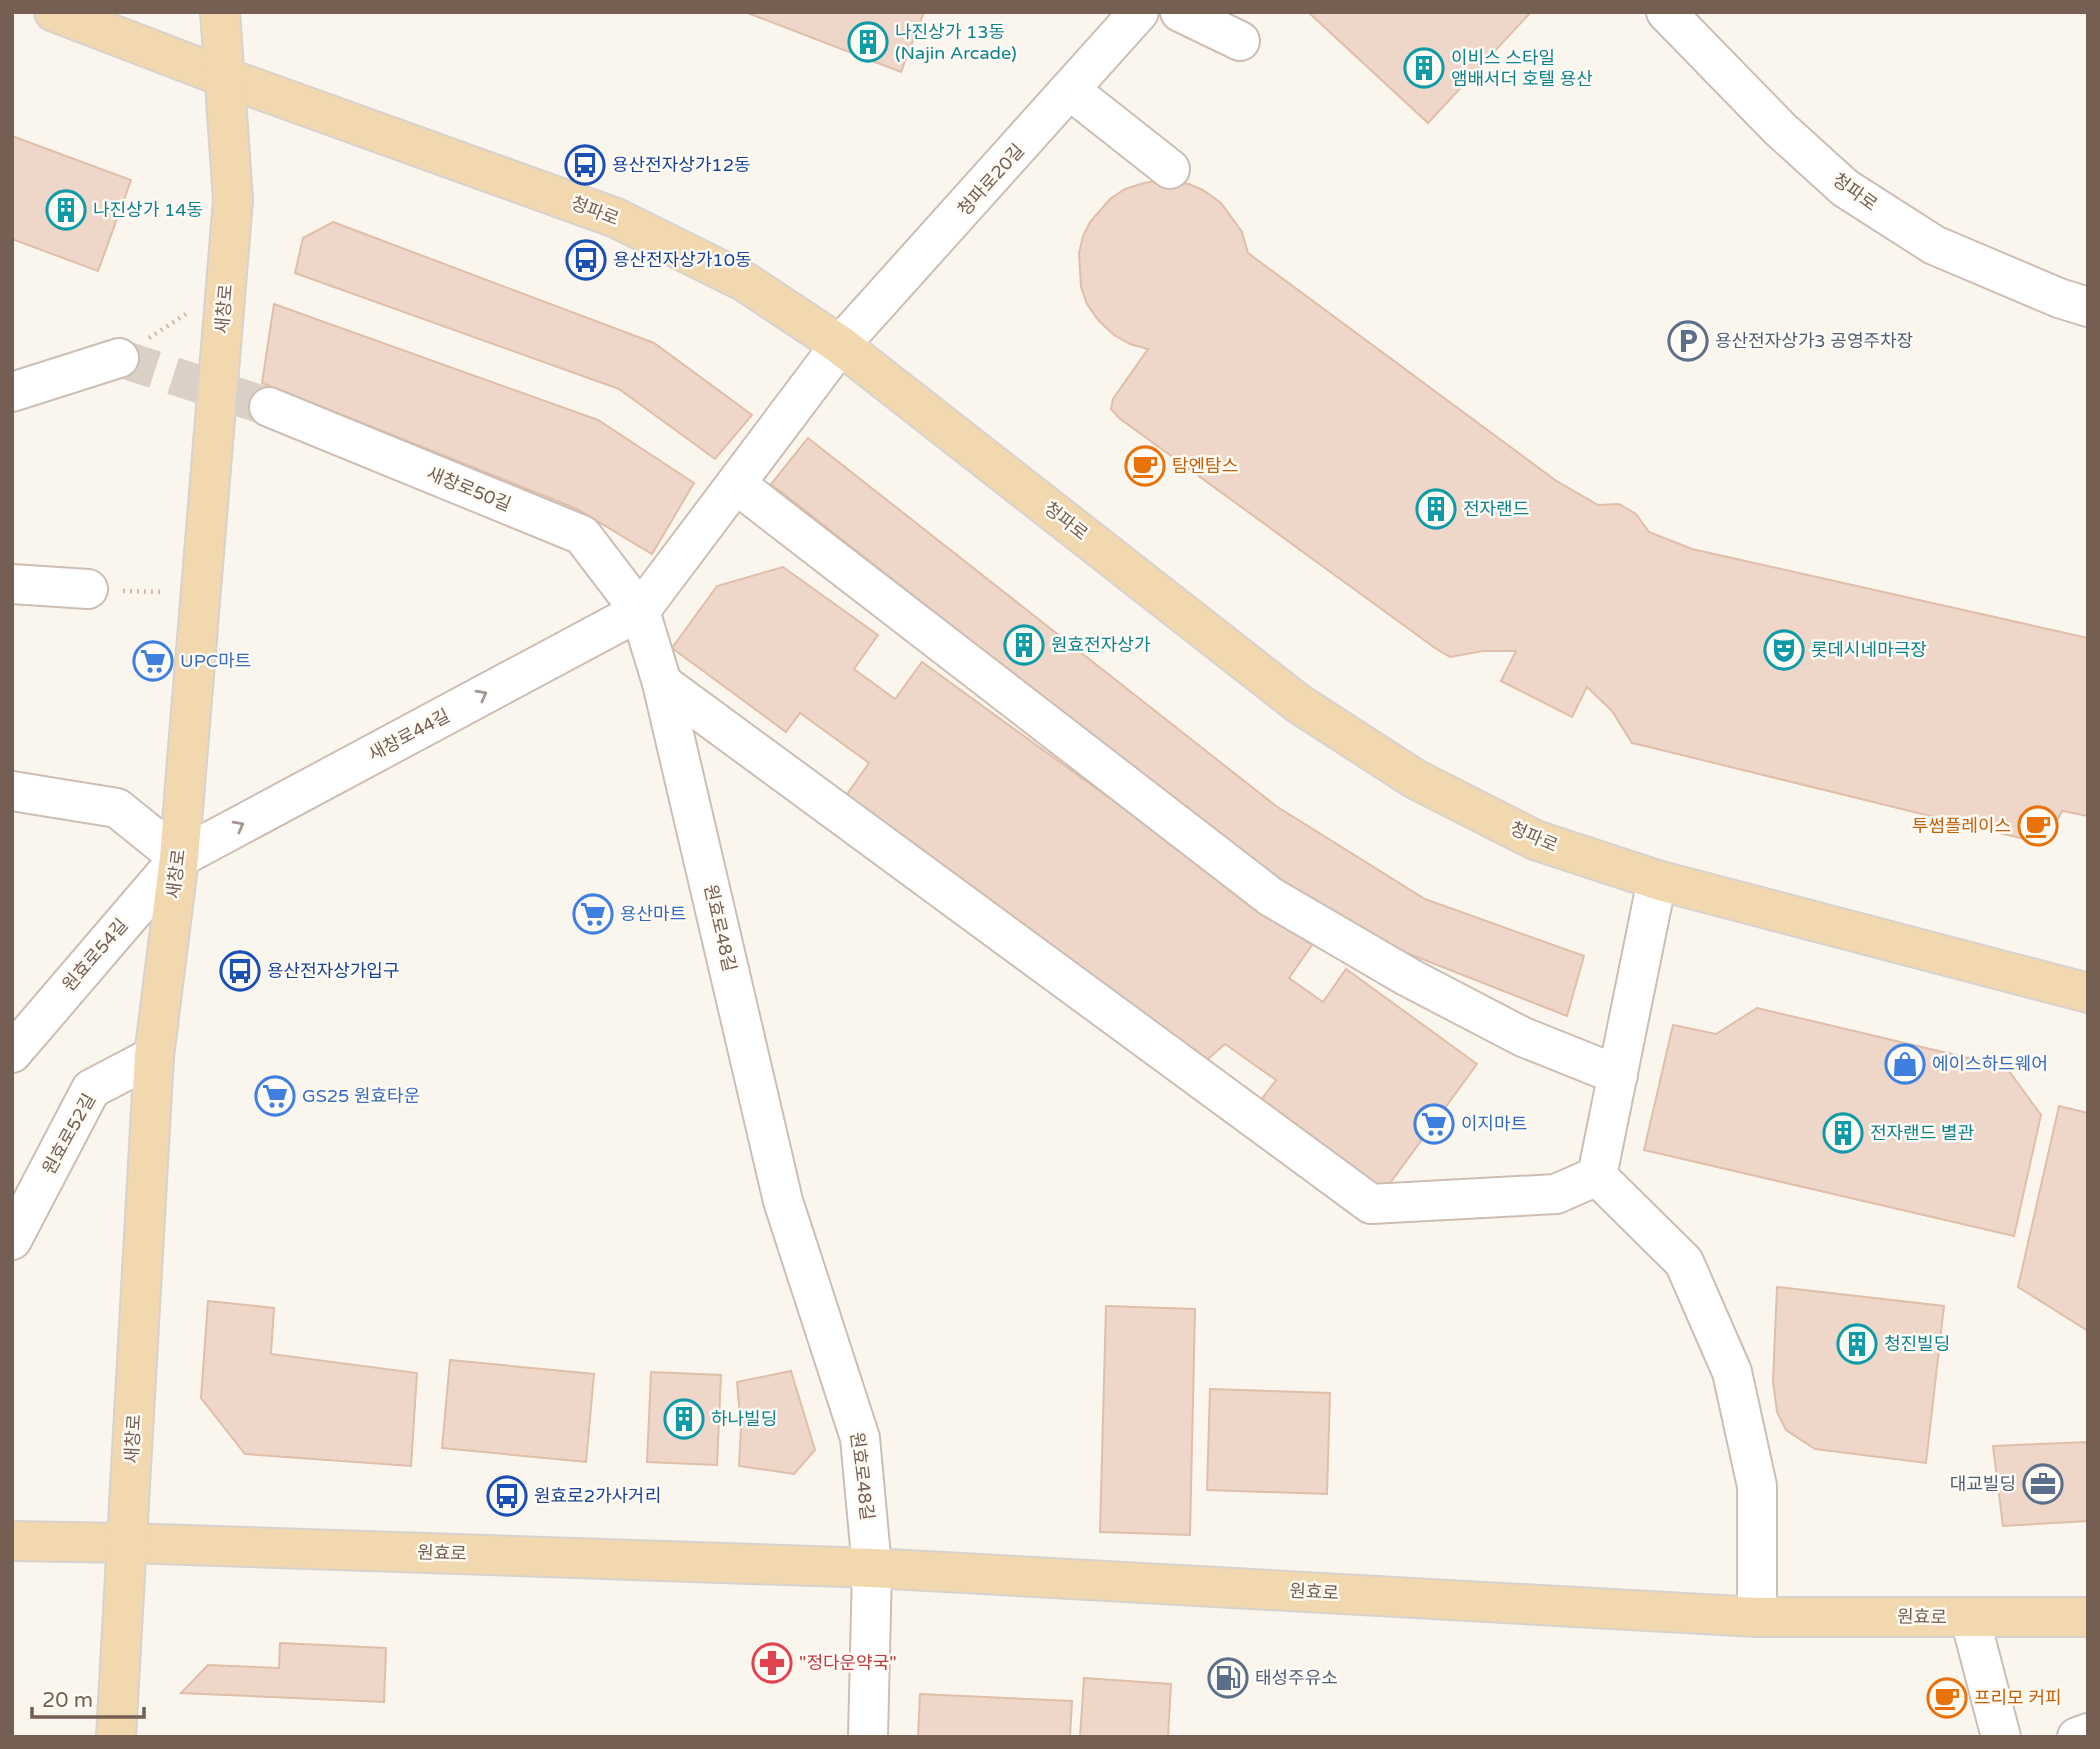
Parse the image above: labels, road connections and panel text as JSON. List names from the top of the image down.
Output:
{
  "streets": {
    "main road": ["청파로", "새창로", "원효로"],
    "street": [
      "청파로20길",
      "새창로50길",
      "새창로44길",
      "원효로48길",
      "원효로54길",
      "원효로52길"
    ]
  },
  "crossings": [
    ["청파로20길", "청파로"],
    ["청파로", "새창로"],
    ["새창로", "새창로44길"],
    ["새창로", "원효로54길"],
    ["새창로", "원효로52길"],
    ["새창로", "원효로"],
    ["새창로50길", "새창로44길"],
    ["새창로50길", "원효로48길"],
    ["새창로44길", "원효로48길"],
    ["새창로44길", "원효로54길"],
    ["원효로48길", "원효로"]
  ],
  "one_way": ["새창로44길"],
  "places": {
    "building": [
      "나진상가 13동 (Najin Arcade)",
      "이비스 스타일 앰배서더 호텔 용산",
      "나진상가 14동",
      "전자랜드",
      "원효전자상가",
      "전자랜드 별관",
      "청진빌딩",
      "하나빌딩"
    ],
    "bus stop": [
      "용산전자상가12동",
      "용산전자상가10동",
      "용산전자상가입구",
      "원효로2가사거리"
    ],
    "parking": ["용산전자상가3 공영주차장"],
    "cafe": ["탐엔탐스", "투썸플레이스", "프리모 커피"],
    "theatre": ["롯데시네마극장"],
    "supermarket": [
      "UPC마트",
      "용산마트",
      "GS25 원효타운",
      "이지마트"
    ],
    "shop": ["에이스하드웨어"],
    "office": ["대교빌딩"],
    "pharmacy": ["\"정다운약국\""],
    "fuel station": ["태성주유소"]
  },
  "scale_bar": "20 m"
}
